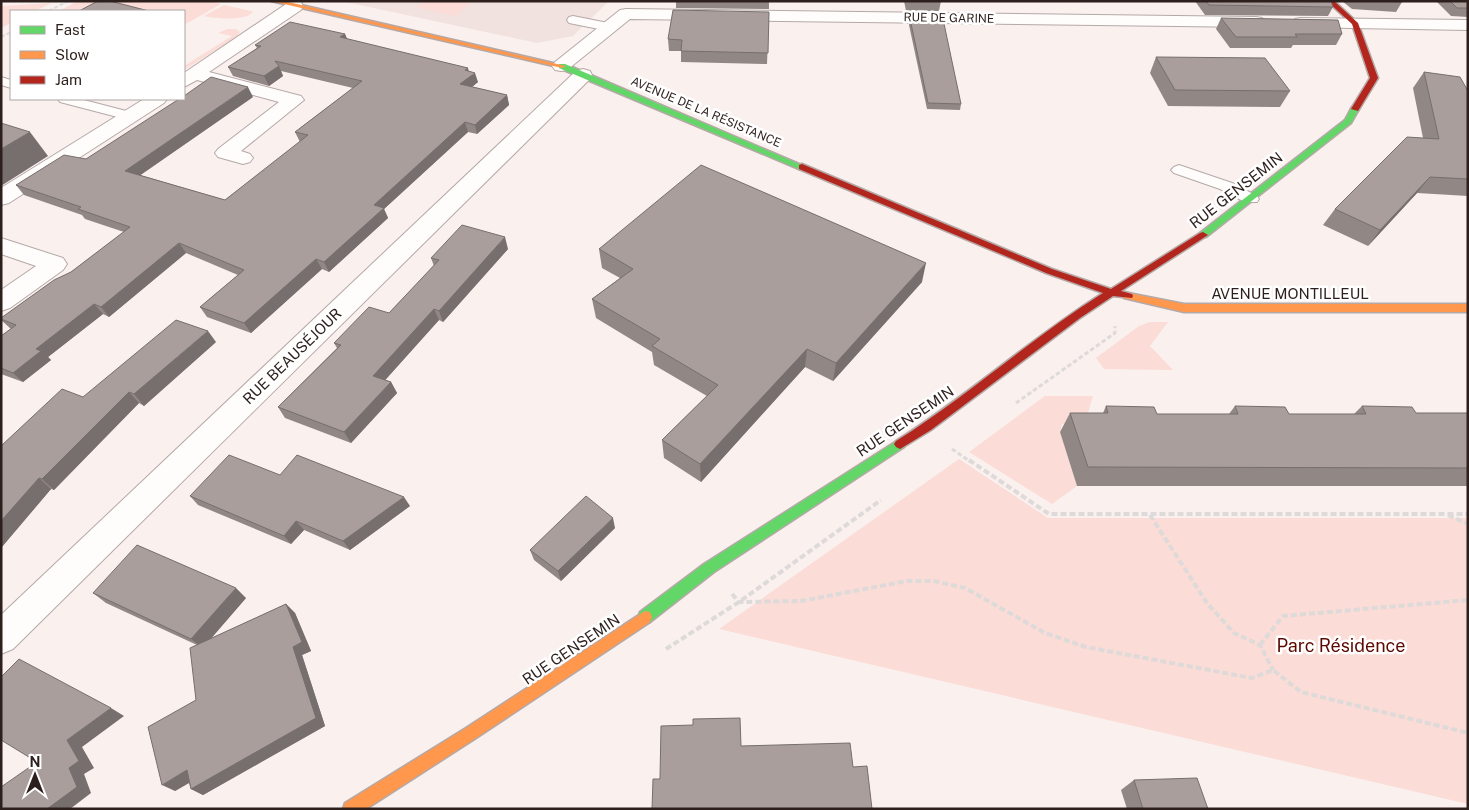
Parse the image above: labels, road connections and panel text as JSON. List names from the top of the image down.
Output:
{
  "streets": {
    "street": [
      "RUE DE GARINE",
      "AVENUE DE LA RÉSISTANCE",
      "RUE GENSEMIN",
      "AVENUE MONTILLEUL",
      "RUE BEAUSÉJOUR"
    ]
  },
  "crossings": [
    ["RUE DE GARINE", "AVENUE DE LA RÉSISTANCE"],
    ["RUE DE GARINE", "RUE GENSEMIN"],
    ["RUE DE GARINE", "RUE BEAUSÉJOUR"],
    ["AVENUE DE LA RÉSISTANCE", "RUE GENSEMIN"],
    ["AVENUE DE LA RÉSISTANCE", "AVENUE MONTILLEUL"],
    ["AVENUE DE LA RÉSISTANCE", "RUE BEAUSÉJOUR"],
    ["RUE GENSEMIN", "AVENUE MONTILLEUL"]
  ],
  "parks": ["Parc Résidence"],
  "legend": ["Fast", "Slow", "Jam"],
  "north": "top"
}
